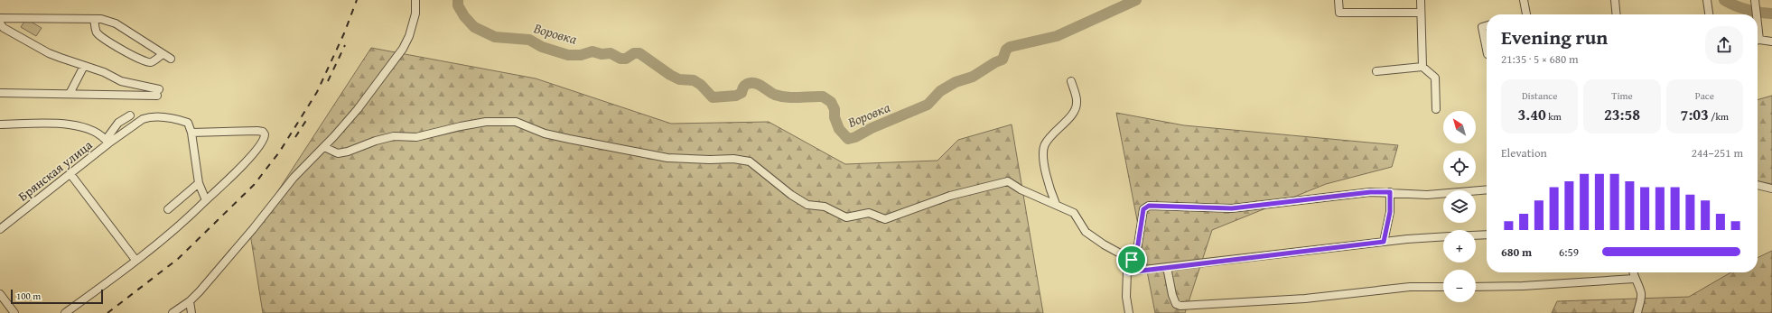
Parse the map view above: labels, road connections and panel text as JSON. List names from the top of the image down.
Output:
{
  "streets": {
    "street": ["Брянская улица"]
  },
  "water": ["Воровка"],
  "scale_bar": "100 m",
  "north": "top left",
  "page": {
    "heading": ["Evening run", "21:35 · 5 × 680 m"],
    "stats": [
      ["Distance", "3.40 km"],
      ["Time", "23:58"],
      ["Pace", "7:03 /km"]
    ],
    "map_buttons": ["+", "−"],
    "chart": ["Elevation", "244–251 m"],
    "list": [
      {
        "name": "680 m",
        "note": "6:59"
      }
    ],
    "scale": "100 m"
  }
}
